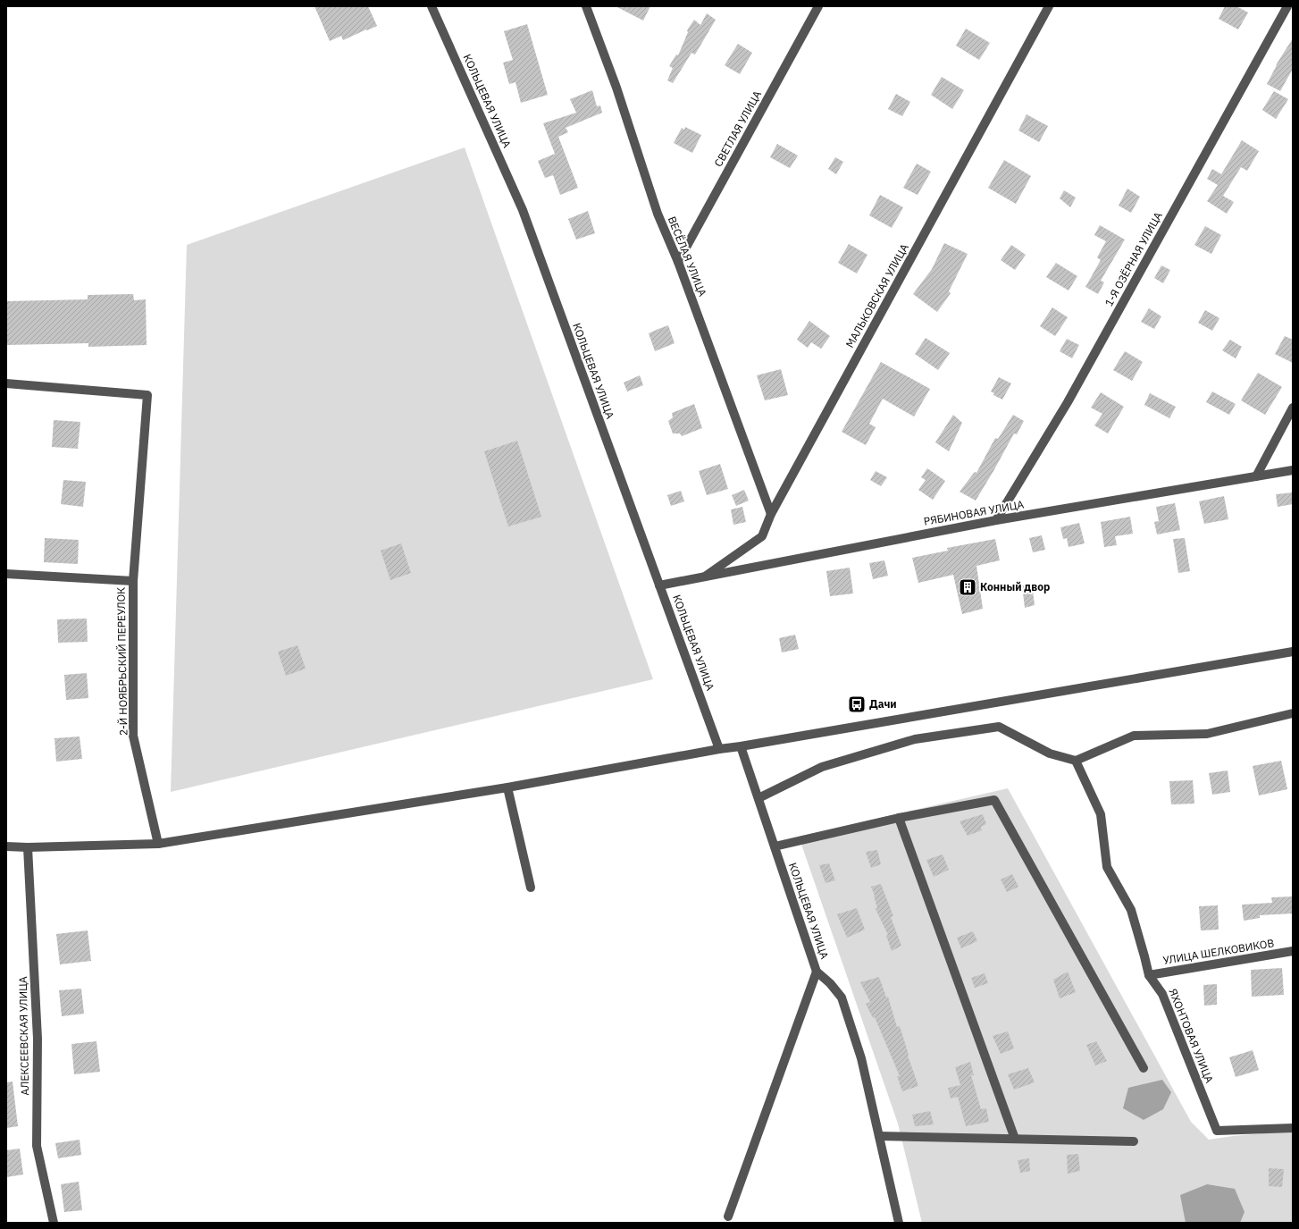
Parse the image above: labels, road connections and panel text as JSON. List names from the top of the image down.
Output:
{
  "streets": {
    "street": [
      "КОЛЬЦЕВАЯ УЛИЦА",
      "СВЕТЛАЯ УЛИЦА",
      "ВЕСЁЛАЯ УЛИЦА",
      "1-Я ОЗЁРНАЯ УЛИЦА",
      "МАЛЬКОВСКАЯ УЛИЦА",
      "РЯБИНОВАЯ УЛИЦА",
      "2-Й НОЯБРЬСКИЙ ПЕРЕУЛОК",
      "УЛИЦА ШЕЛКОВИКОВ",
      "АЛЕКСЕЕВСКАЯ УЛИЦА",
      "ЯХОНТОВАЯ УЛИЦА"
    ]
  },
  "crossings": [
    ["КОЛЬЦЕВАЯ УЛИЦА", "РЯБИНОВАЯ УЛИЦА"],
    ["СВЕТЛАЯ УЛИЦА", "ВЕСЁЛАЯ УЛИЦА"],
    ["ВЕСЁЛАЯ УЛИЦА", "МАЛЬКОВСКАЯ УЛИЦА"],
    ["1-Я ОЗЁРНАЯ УЛИЦА", "РЯБИНОВАЯ УЛИЦА"],
    ["МАЛЬКОВСКАЯ УЛИЦА", "РЯБИНОВАЯ УЛИЦА"],
    ["УЛИЦА ШЕЛКОВИКОВ", "ЯХОНТОВАЯ УЛИЦА"]
  ],
  "places": {
    "building": ["Конный двор"],
    "bus stop": ["Дачи"]
  }
}
